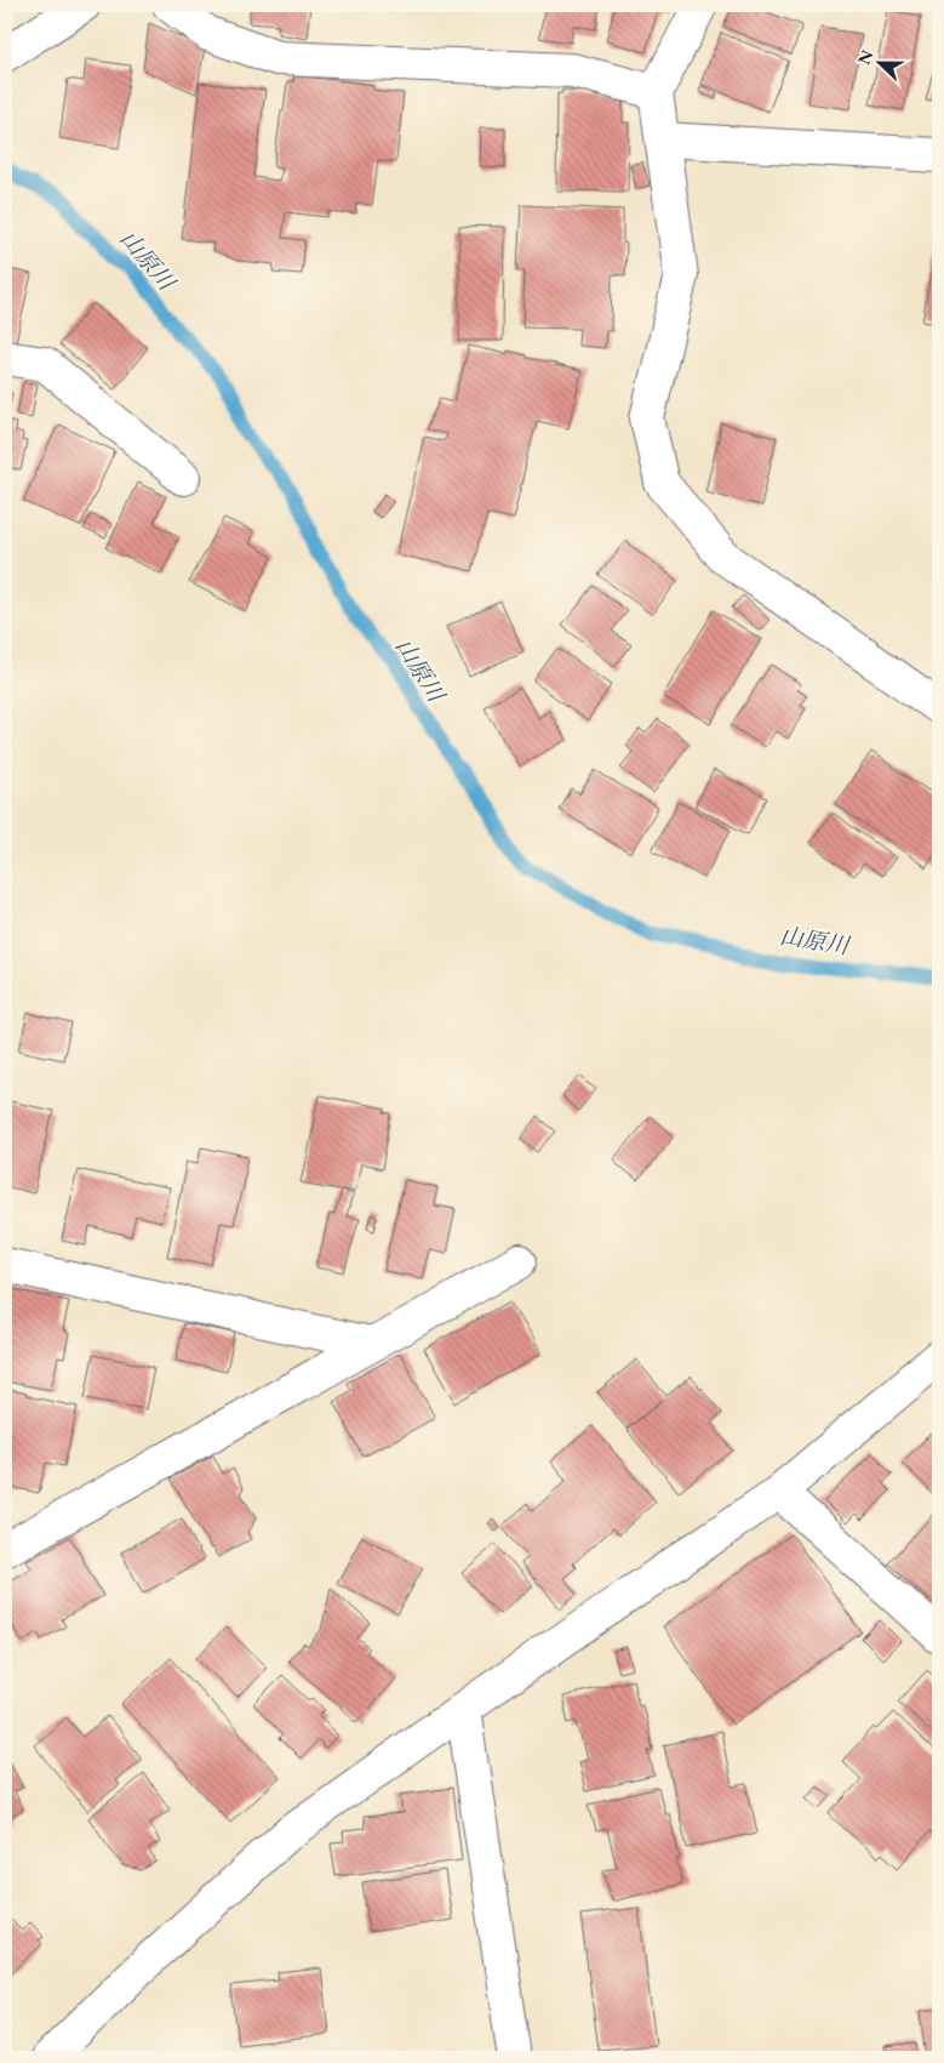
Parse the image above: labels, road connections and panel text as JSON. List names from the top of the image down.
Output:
{
  "water": ["山原川"],
  "north": "left"
}
